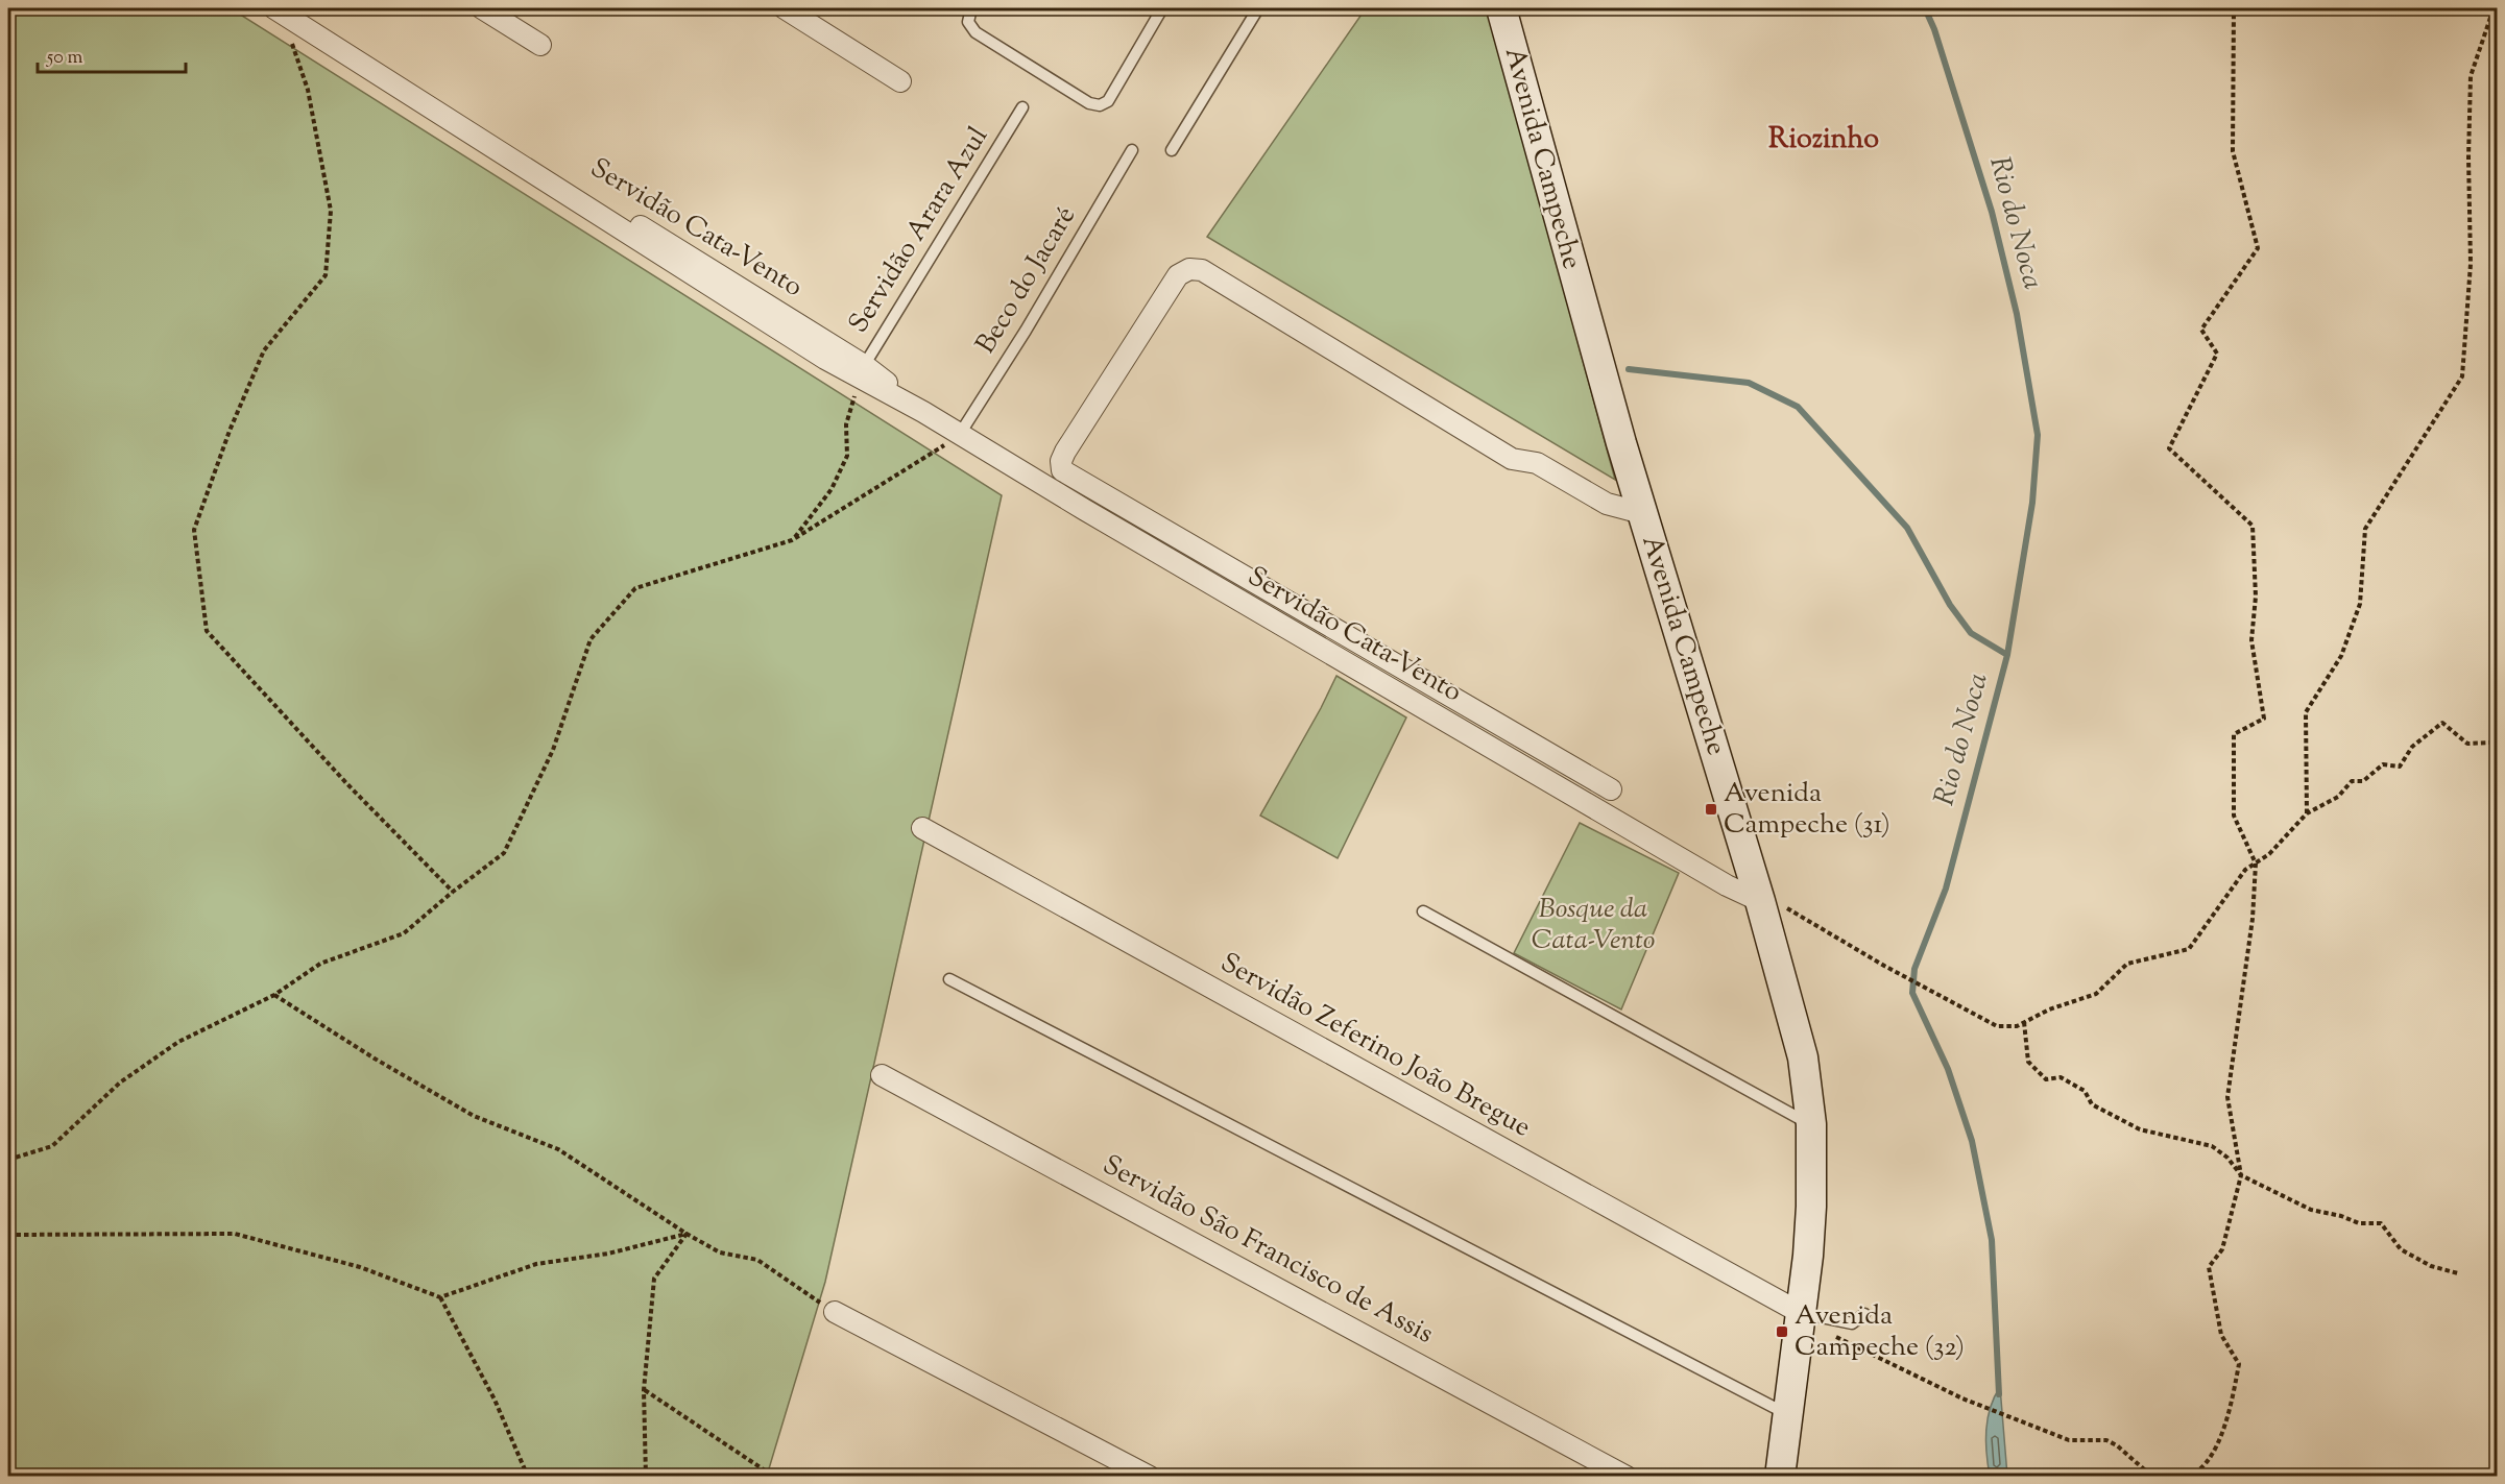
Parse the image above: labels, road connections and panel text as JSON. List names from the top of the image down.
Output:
{
  "streets": {
    "main road": ["Avenida Campeche"],
    "street": ["Servidão Cata-Vento", "Servidão Zeferino João Bregue", "Servidão São Francisco de Assis"],
    "lane": ["Servidão Arara Azul", "Beco do Jacaré"]
  },
  "crossings": [
    ["Avenida Campeche", "Servidão Cata-Vento"],
    ["Avenida Campeche", "Servidão Zeferino João Bregue"],
    ["Servidão Cata-Vento", "Servidão Arara Azul"],
    ["Servidão Cata-Vento", "Beco do Jacaré"]
  ],
  "districts": ["Riozinho"],
  "water": ["Rio do Noca"],
  "parks": ["Bosque da Cata-Vento"],
  "places": {
    "transit": ["Avenida Campeche (31)", "Avenida Campeche (32)"]
  },
  "scale_bar": "50 m"
}
